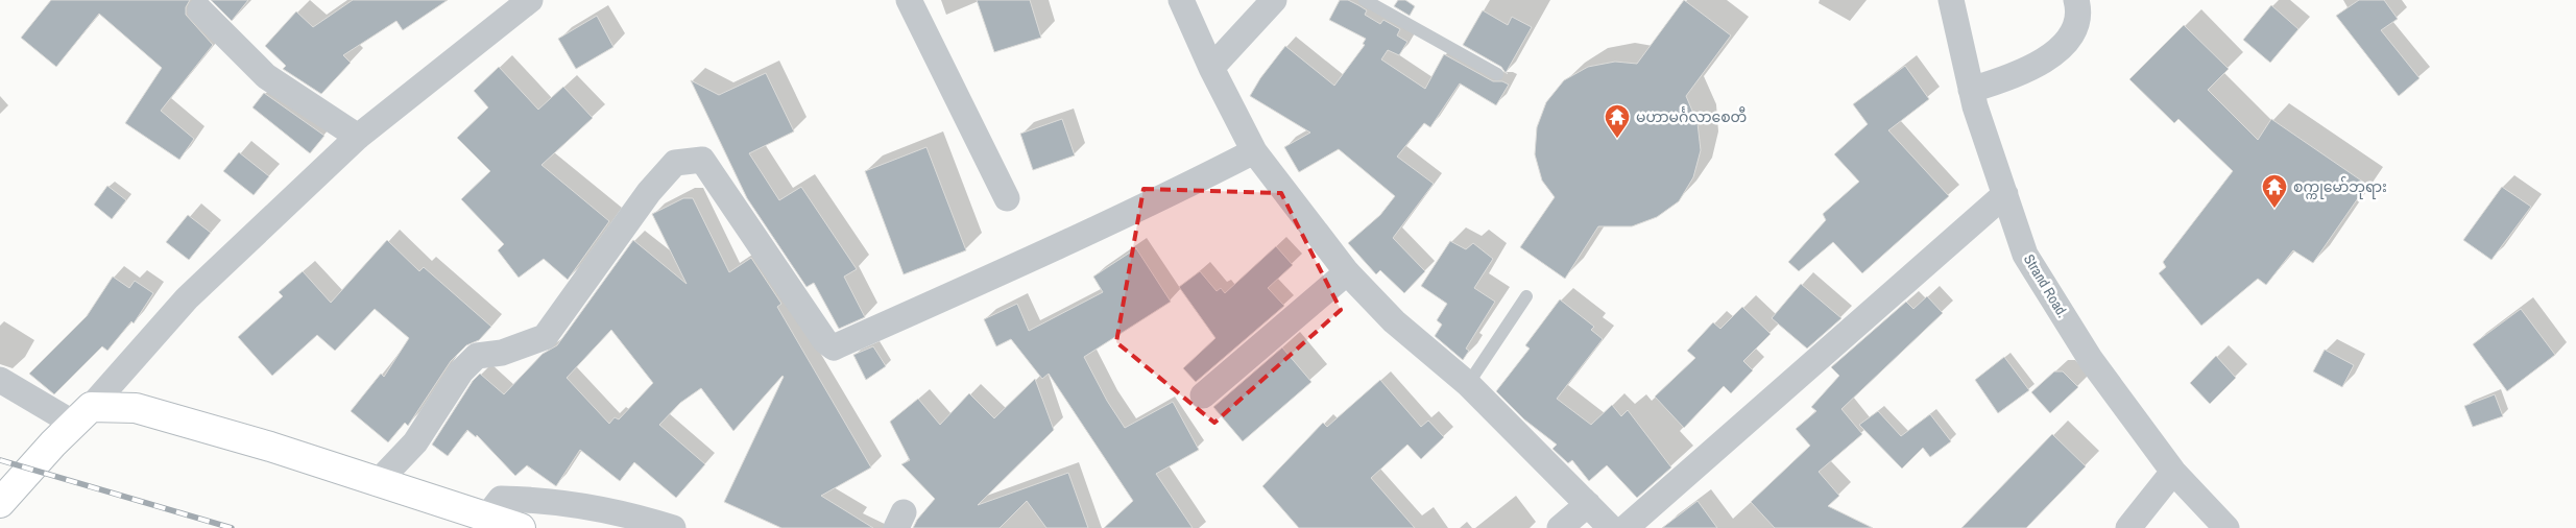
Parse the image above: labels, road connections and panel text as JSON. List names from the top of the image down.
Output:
{
  "streets": {
    "street": ["Strand Road."]
  },
  "places": {
    "temple": ["မဟာမင်္ဂလာစေတီ", "စက္ကုမော်ဘုရား"]
  }
}
